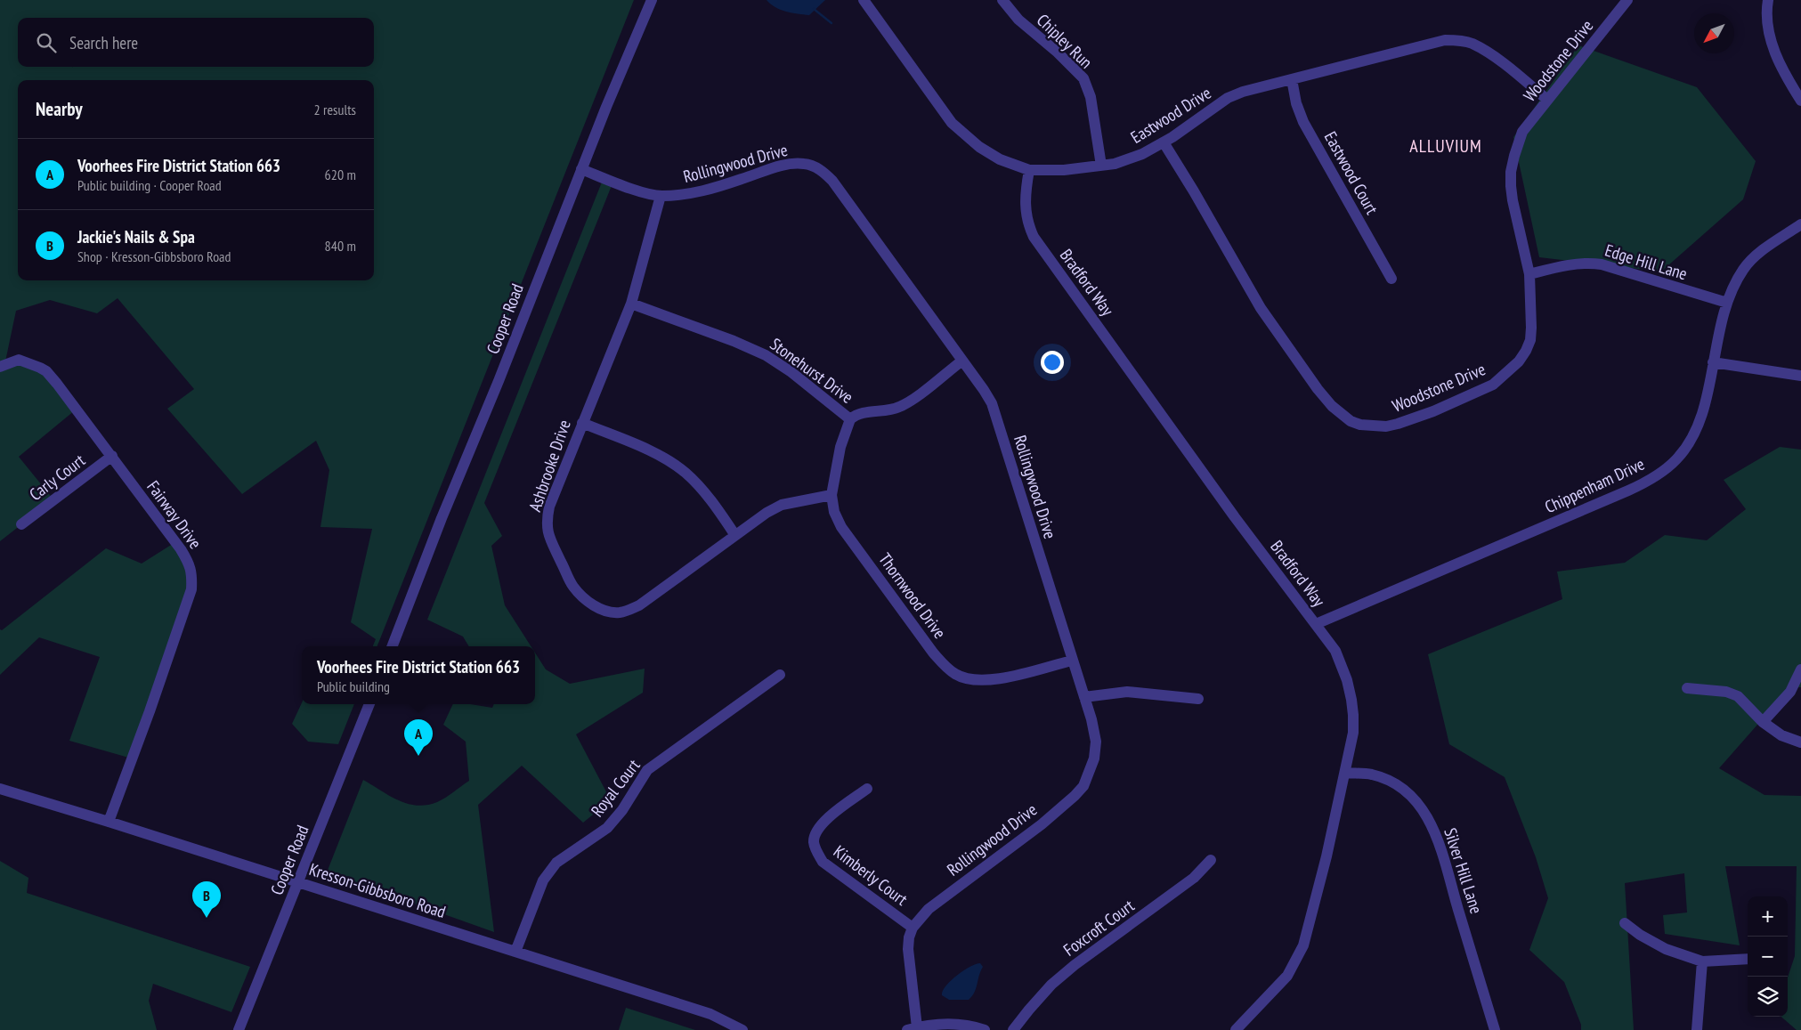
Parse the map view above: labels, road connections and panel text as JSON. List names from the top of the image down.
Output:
{
  "streets": {
    "street": [
      "Chipley Run",
      "Woodstone Drive",
      "Eastwood Drive",
      "Rollingwood Drive",
      "Eastwood Court",
      "Edge Hill Lane",
      "Bradford Way",
      "Cooper Road",
      "Stonehurst Drive",
      "Ashbrooke Drive",
      "Carly Court",
      "Chippenham Drive",
      "Fairway Drive",
      "Thornwood Drive",
      "Royal Court",
      "Silver Hill Lane",
      "Kimberly Court",
      "Kresson-Gibbsboro Road",
      "Foxcroft Court"
    ]
  },
  "crossings": [
    ["Chipley Run", "Eastwood Drive"],
    ["Woodstone Drive", "Eastwood Drive"],
    ["Woodstone Drive", "Edge Hill Lane"],
    ["Eastwood Drive", "Eastwood Court"],
    ["Eastwood Drive", "Bradford Way"],
    ["Rollingwood Drive", "Cooper Road"],
    ["Rollingwood Drive", "Stonehurst Drive"],
    ["Rollingwood Drive", "Ashbrooke Drive"],
    ["Rollingwood Drive", "Thornwood Drive"],
    ["Rollingwood Drive", "Kimberly Court"],
    ["Edge Hill Lane", "Chippenham Drive"],
    ["Bradford Way", "Chippenham Drive"],
    ["Bradford Way", "Silver Hill Lane"],
    ["Cooper Road", "Kresson-Gibbsboro Road"],
    ["Stonehurst Drive", "Ashbrooke Drive"],
    ["Stonehurst Drive", "Thornwood Drive"],
    ["Ashbrooke Drive", "Thornwood Drive"],
    ["Carly Court", "Fairway Drive"],
    ["Fairway Drive", "Kresson-Gibbsboro Road"],
    ["Royal Court", "Kresson-Gibbsboro Road"]
  ],
  "districts": ["ALLUVIUM"],
  "north": "bottom left",
  "page": {
    "search": "Search here",
    "heading": ["Nearby", "2 results"],
    "list": [
      {
        "mark": "A",
        "name": "Voorhees Fire District Station 663",
        "note": "Public building · Cooper Road",
        "value": "620 m"
      },
      {
        "mark": "B",
        "name": "Jackie's Nails & Spa",
        "note": "Shop · Kresson-Gibbsboro Road",
        "value": "840 m"
      }
    ],
    "popup": ["Voorhees Fire District Station 663", "Public building"],
    "pins": ["A", "B"],
    "map_buttons": ["+", "−"]
  }
}
